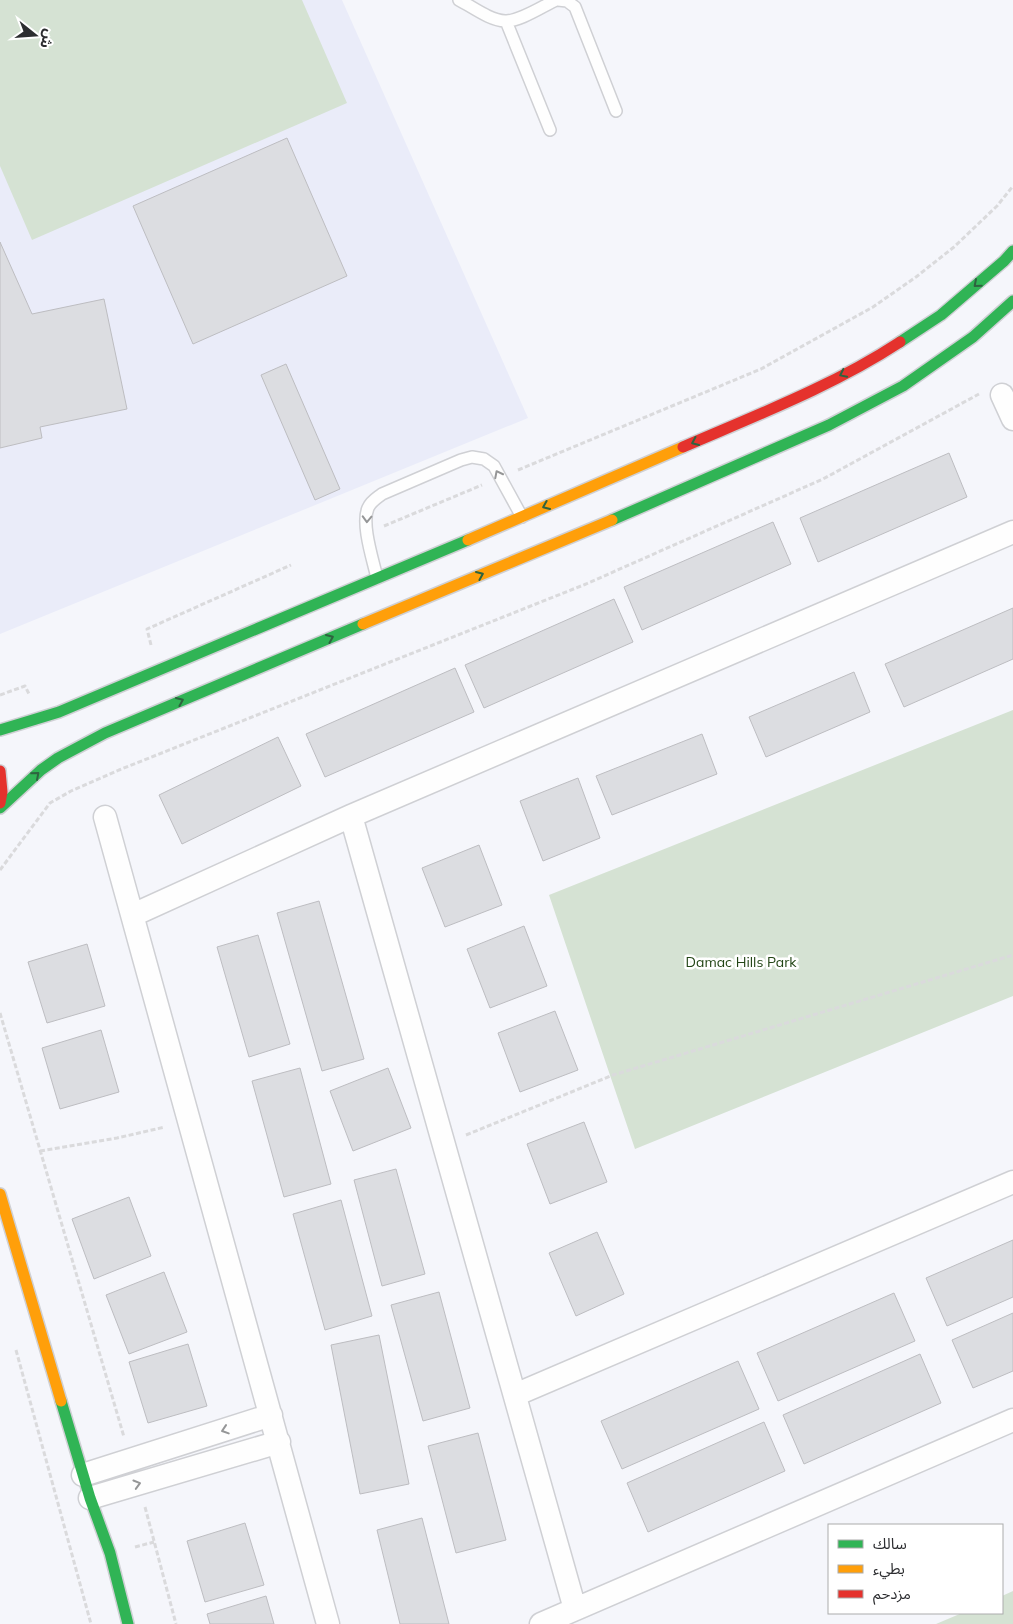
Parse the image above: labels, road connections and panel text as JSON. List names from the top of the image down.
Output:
{
  "parks": ["Damac Hills Park"],
  "legend": ["سالك", "بطيء", "مزدحم"],
  "north": "right"
}
